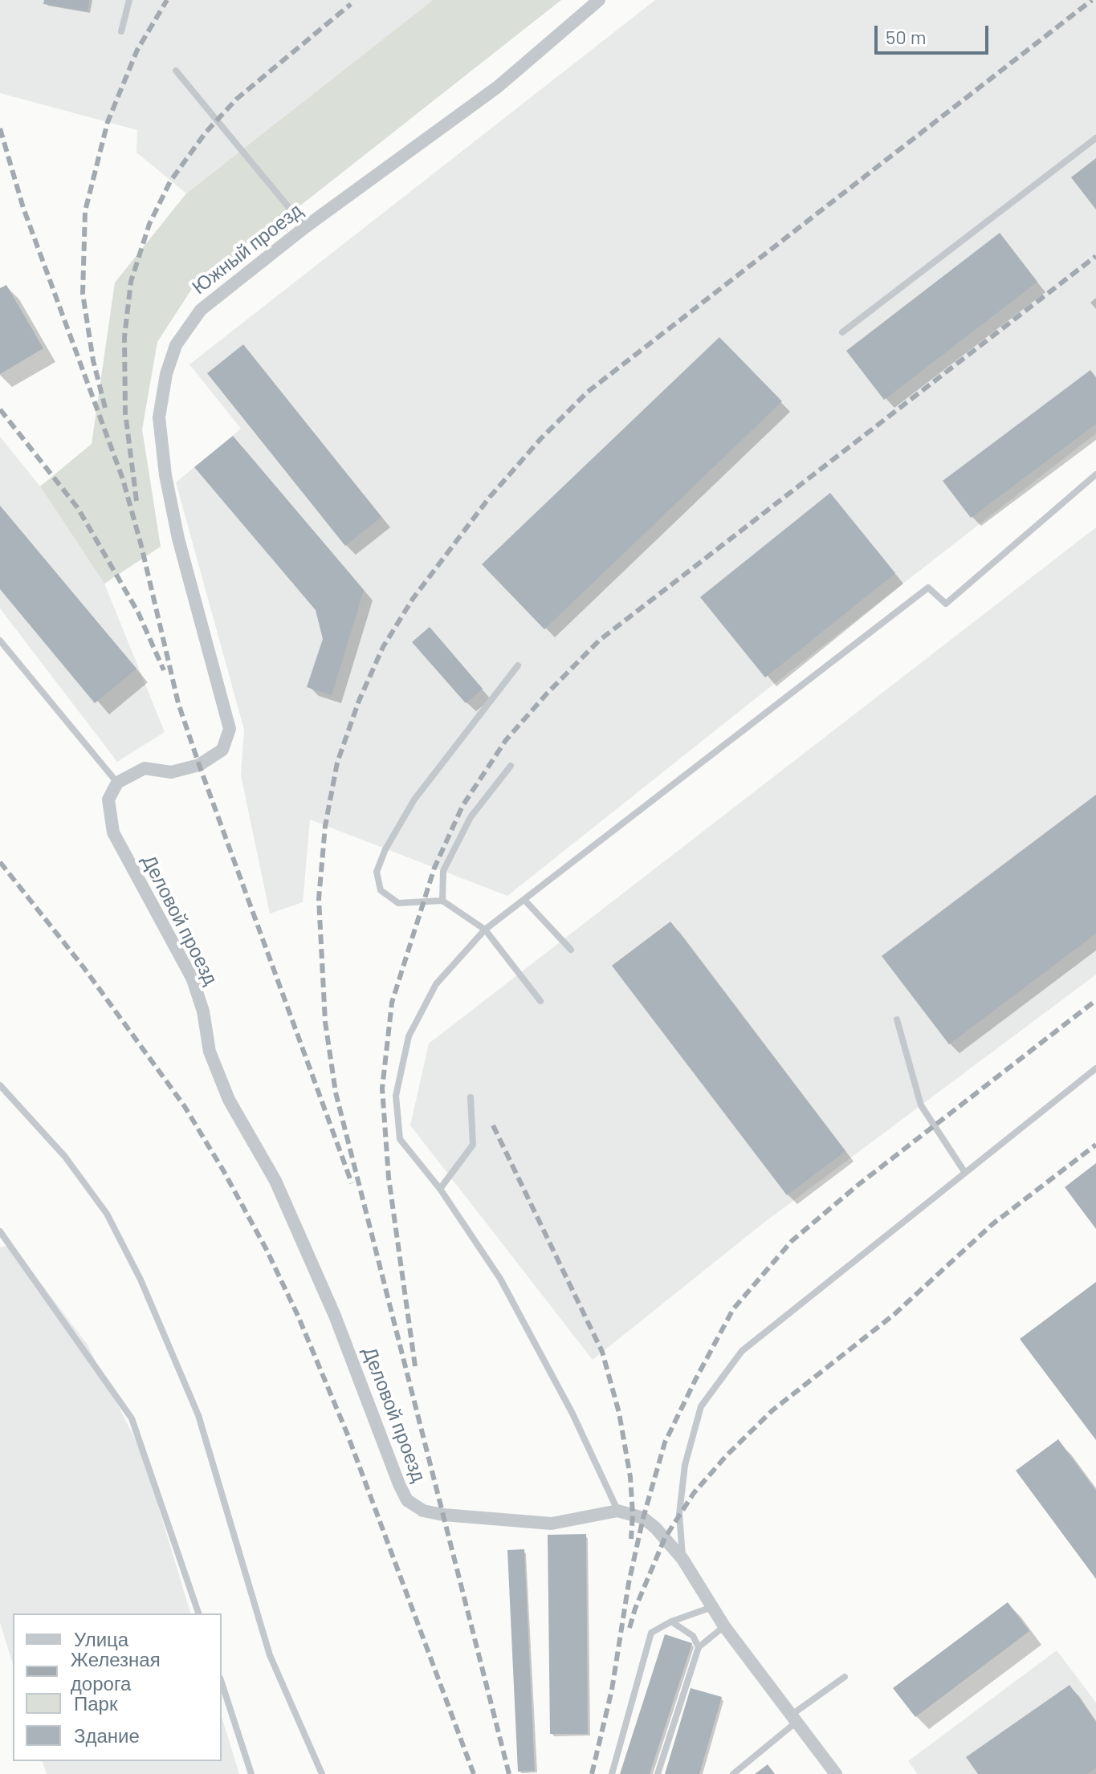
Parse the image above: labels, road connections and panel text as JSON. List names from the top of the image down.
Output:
{
  "streets": {
    "street": ["Южный проезд", "Деловой проезд"]
  },
  "crossings": [
    ["Южный проезд", "Деловой проезд"]
  ],
  "legend": [
    "Улица",
    "Железная дорога",
    "Парк",
    "Здание"
  ],
  "scale_bar": "50 m"
}
